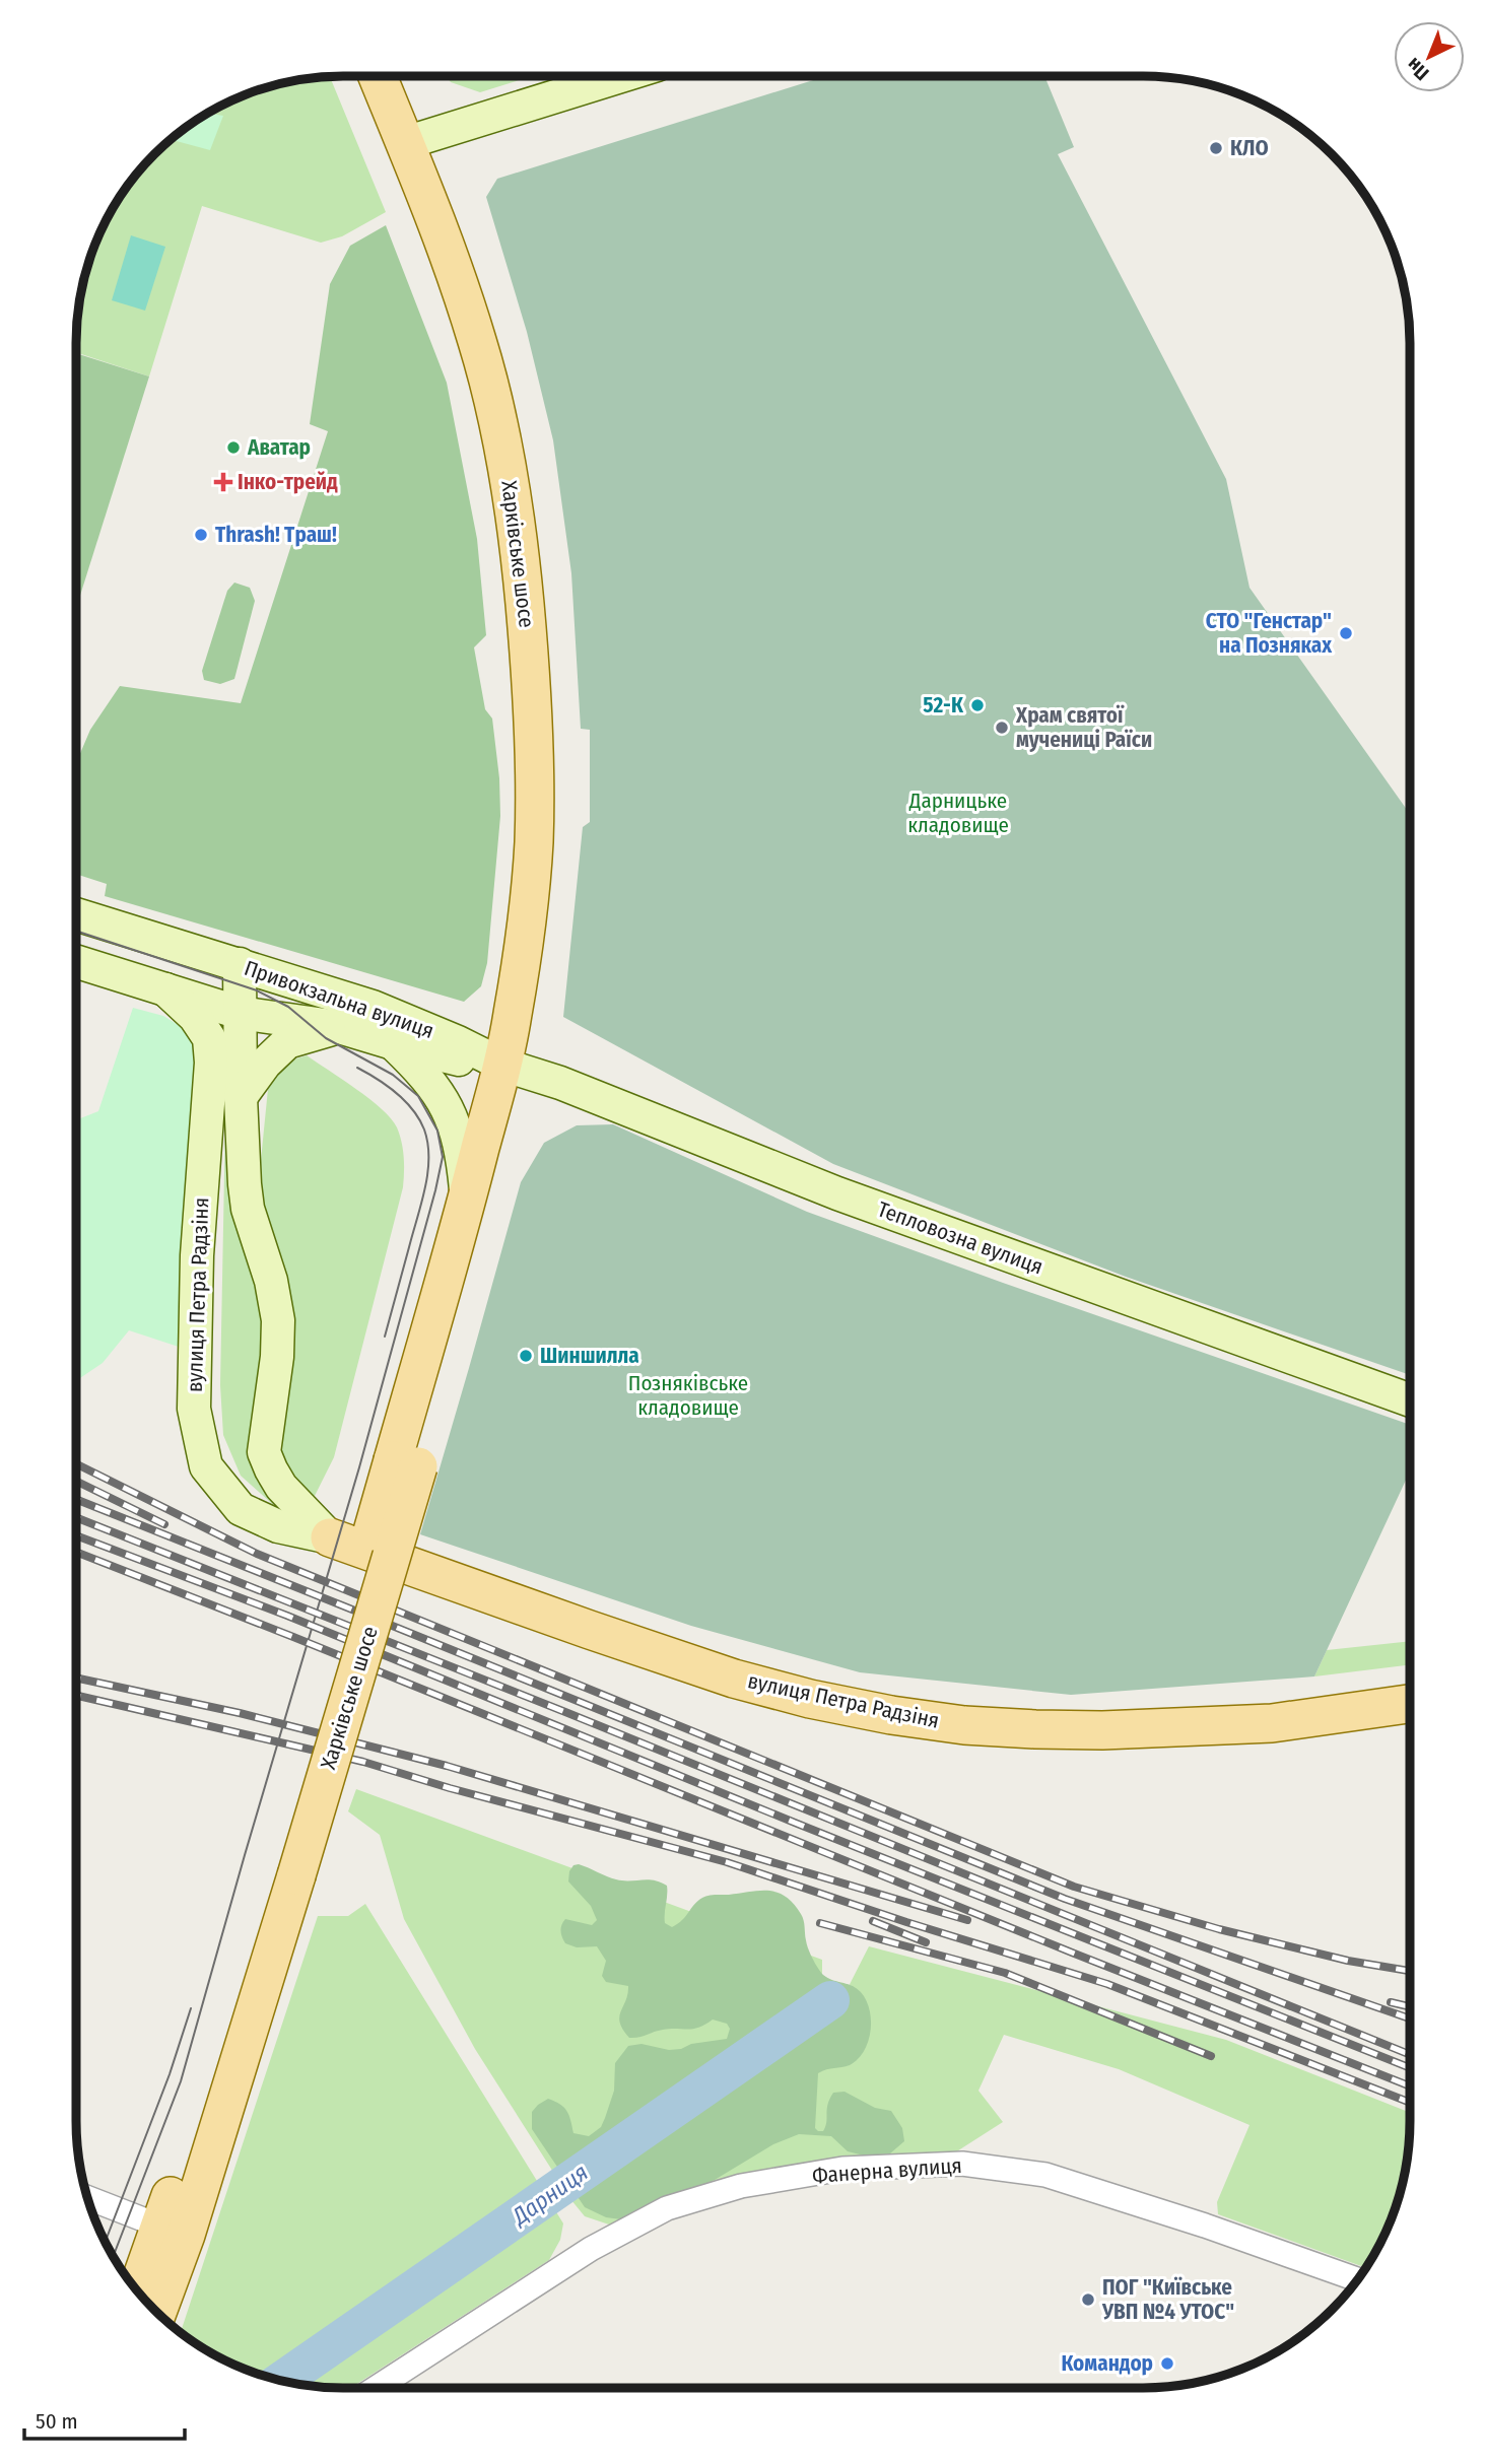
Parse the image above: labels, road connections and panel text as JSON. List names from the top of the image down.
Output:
{
  "streets": {
    "main road": [
      "Харківське шосе",
      "Привокзальна вулиця",
      "Тепловозна вулиця",
      "вулиця Петра Радзіня"
    ],
    "street": ["Фанерна вулиця"]
  },
  "crossings": [
    ["Харківське шосе", "Привокзальна вулиця"],
    ["Харківське шосе", "Тепловозна вулиця"],
    ["Привокзальна вулиця", "Тепловозна вулиця"],
    ["Привокзальна вулиця", "вулиця Петра Радзіня"]
  ],
  "water": ["Дарниця"],
  "parks": ["Дарницьке кладовище", "Позняківське кладовище"],
  "places": {
    "other": [
      "КЛО",
      "Аватар",
      "Thrash! Траш!",
      "СТО \"Генстар\" на Позняках",
      "52-К",
      "Храм святої мучениці Раїси",
      "Шиншилла",
      "ПОГ \"Київське УВП №4 УТОС\"",
      "Командор"
    ],
    "health": ["Інко-трейд"]
  },
  "scale_bar": "50 m",
  "north": "bottom left"
}
